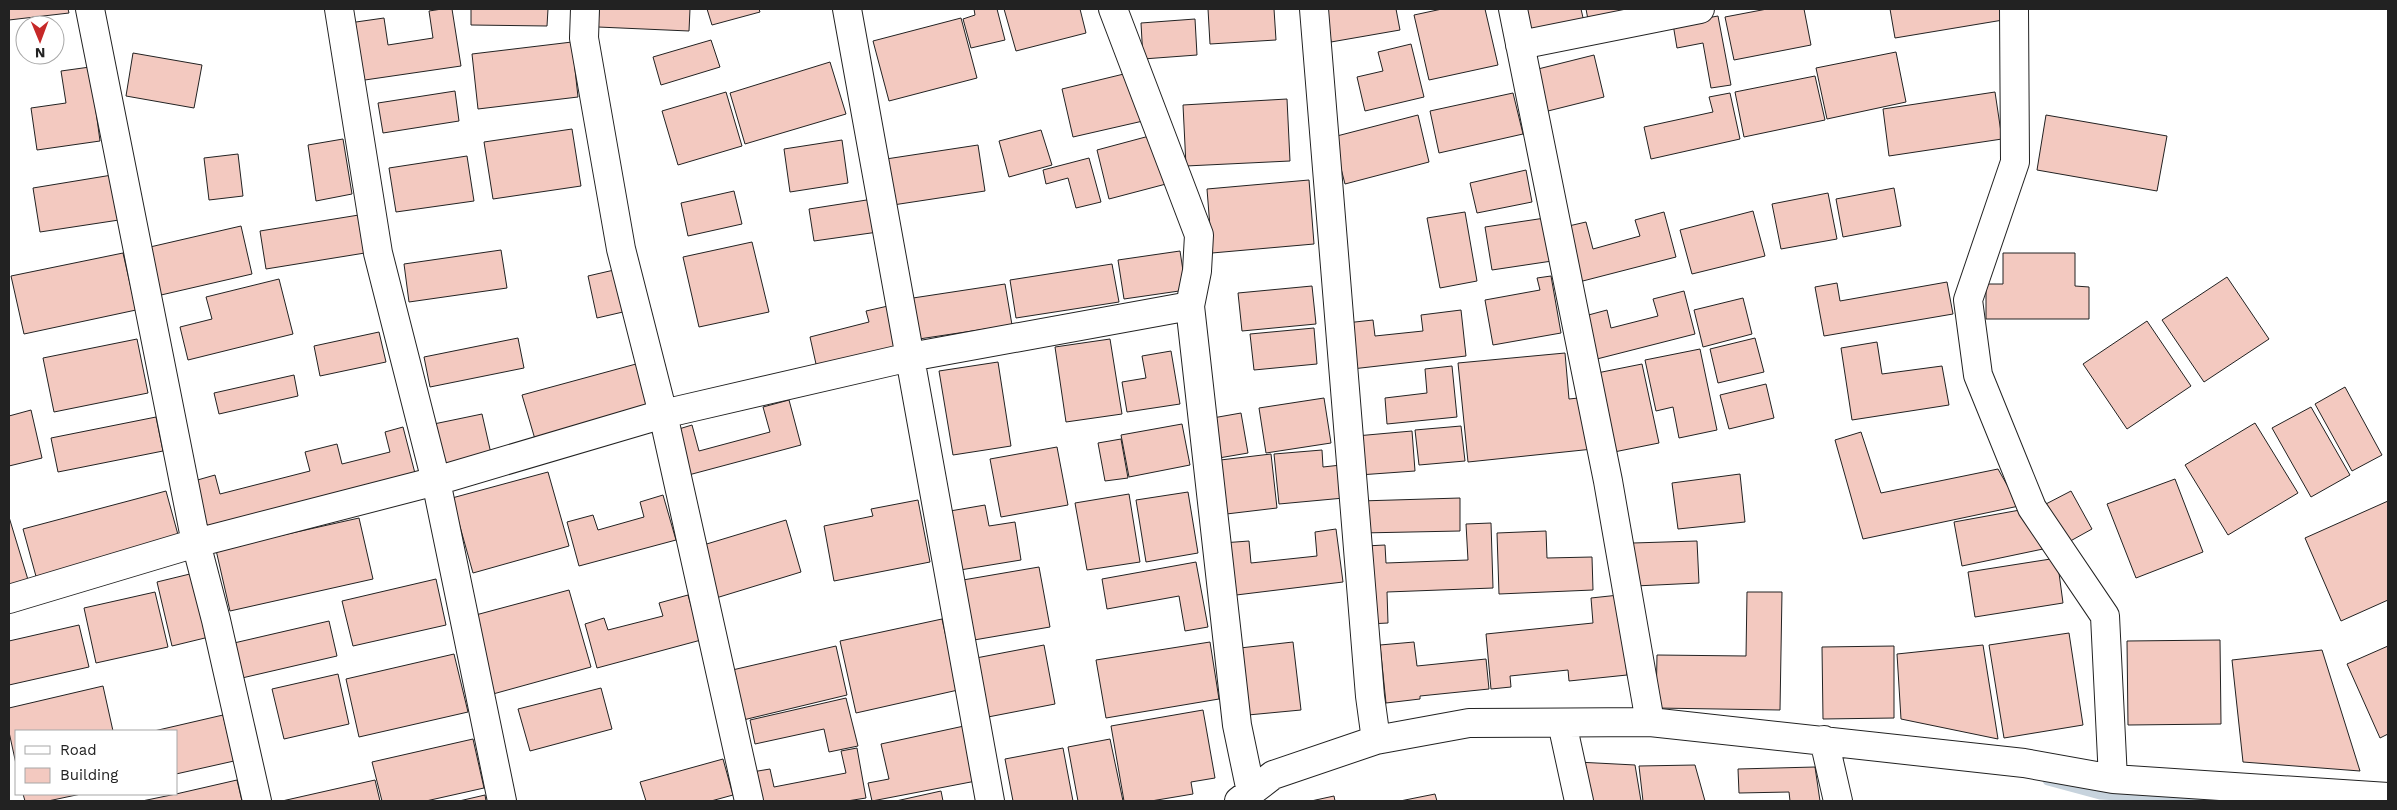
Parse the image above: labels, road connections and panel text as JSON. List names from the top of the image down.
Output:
{
  "legend": ["Road", "Building"],
  "north": "bottom"
}
